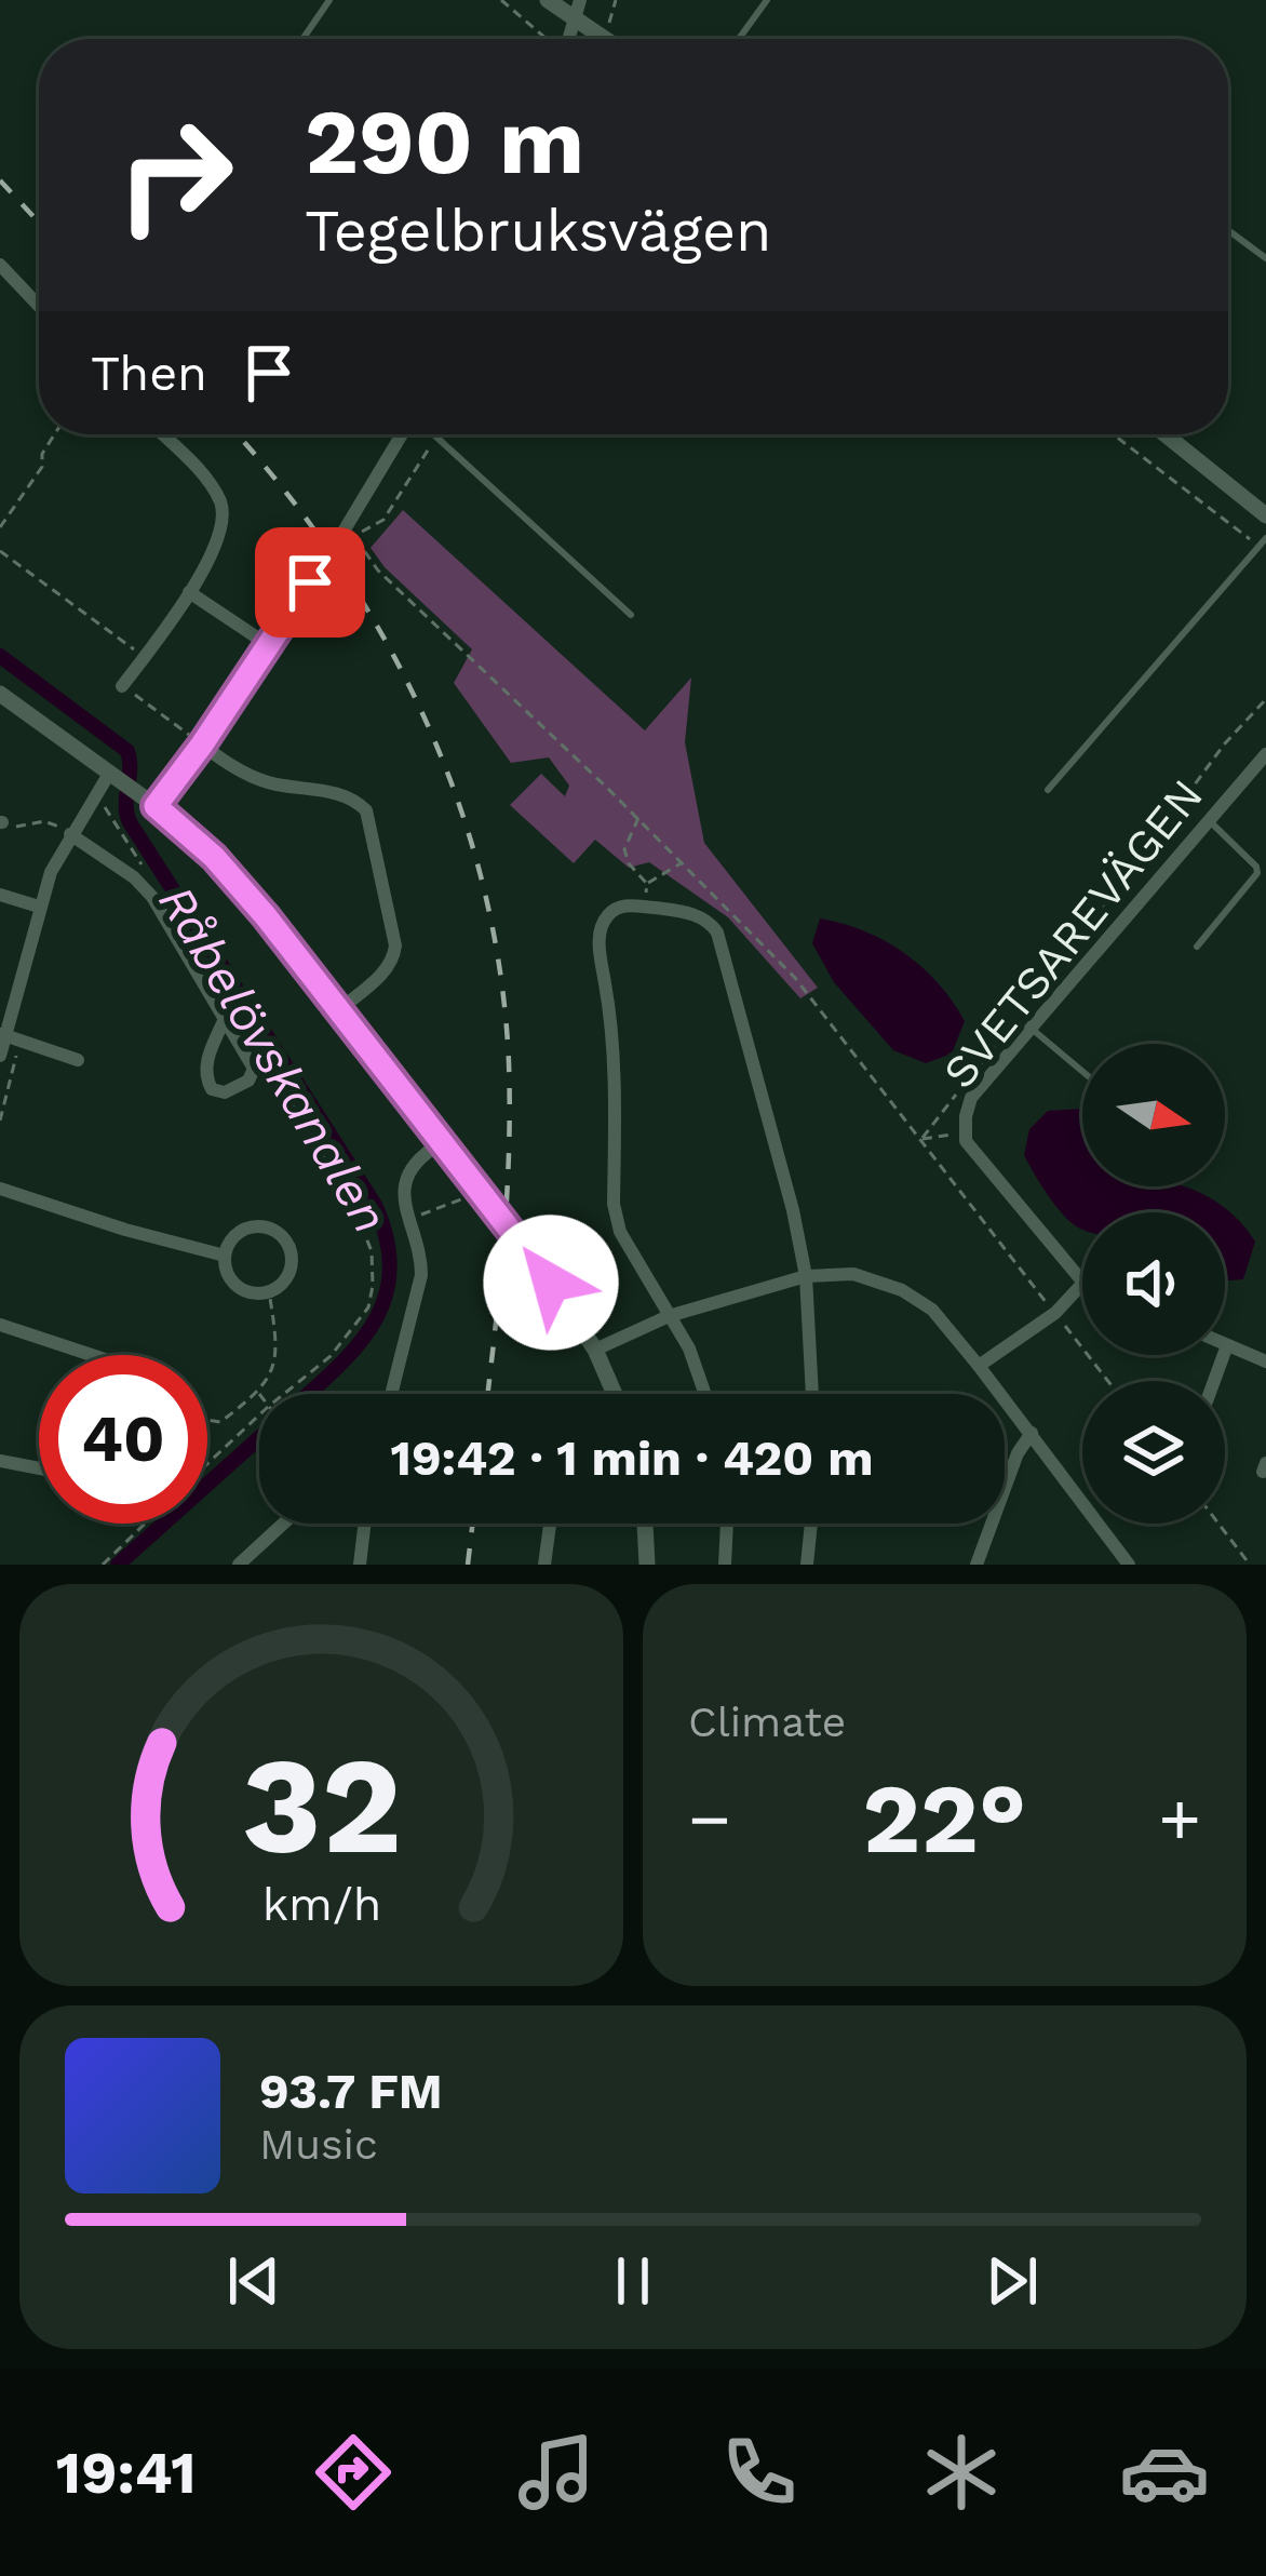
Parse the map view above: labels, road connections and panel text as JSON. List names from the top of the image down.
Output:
{
  "streets": {
    "street": ["SVETSAREVÄGEN"]
  },
  "water": ["Råbelövskanalen"],
  "north": "right",
  "page": {
    "turn": ["290 m", "Tegelbruksvägen"],
    "then": "Then",
    "limit": "40",
    "trip": "19:42 · 1 min · 420 m",
    "tile": "Climate",
    "heat": ["−", "22°", "+"],
    "song": ["93.7 FM", "Music"],
    "tabs": "19:41",
    "gauge": ["32", "km/h"]
  }
}
